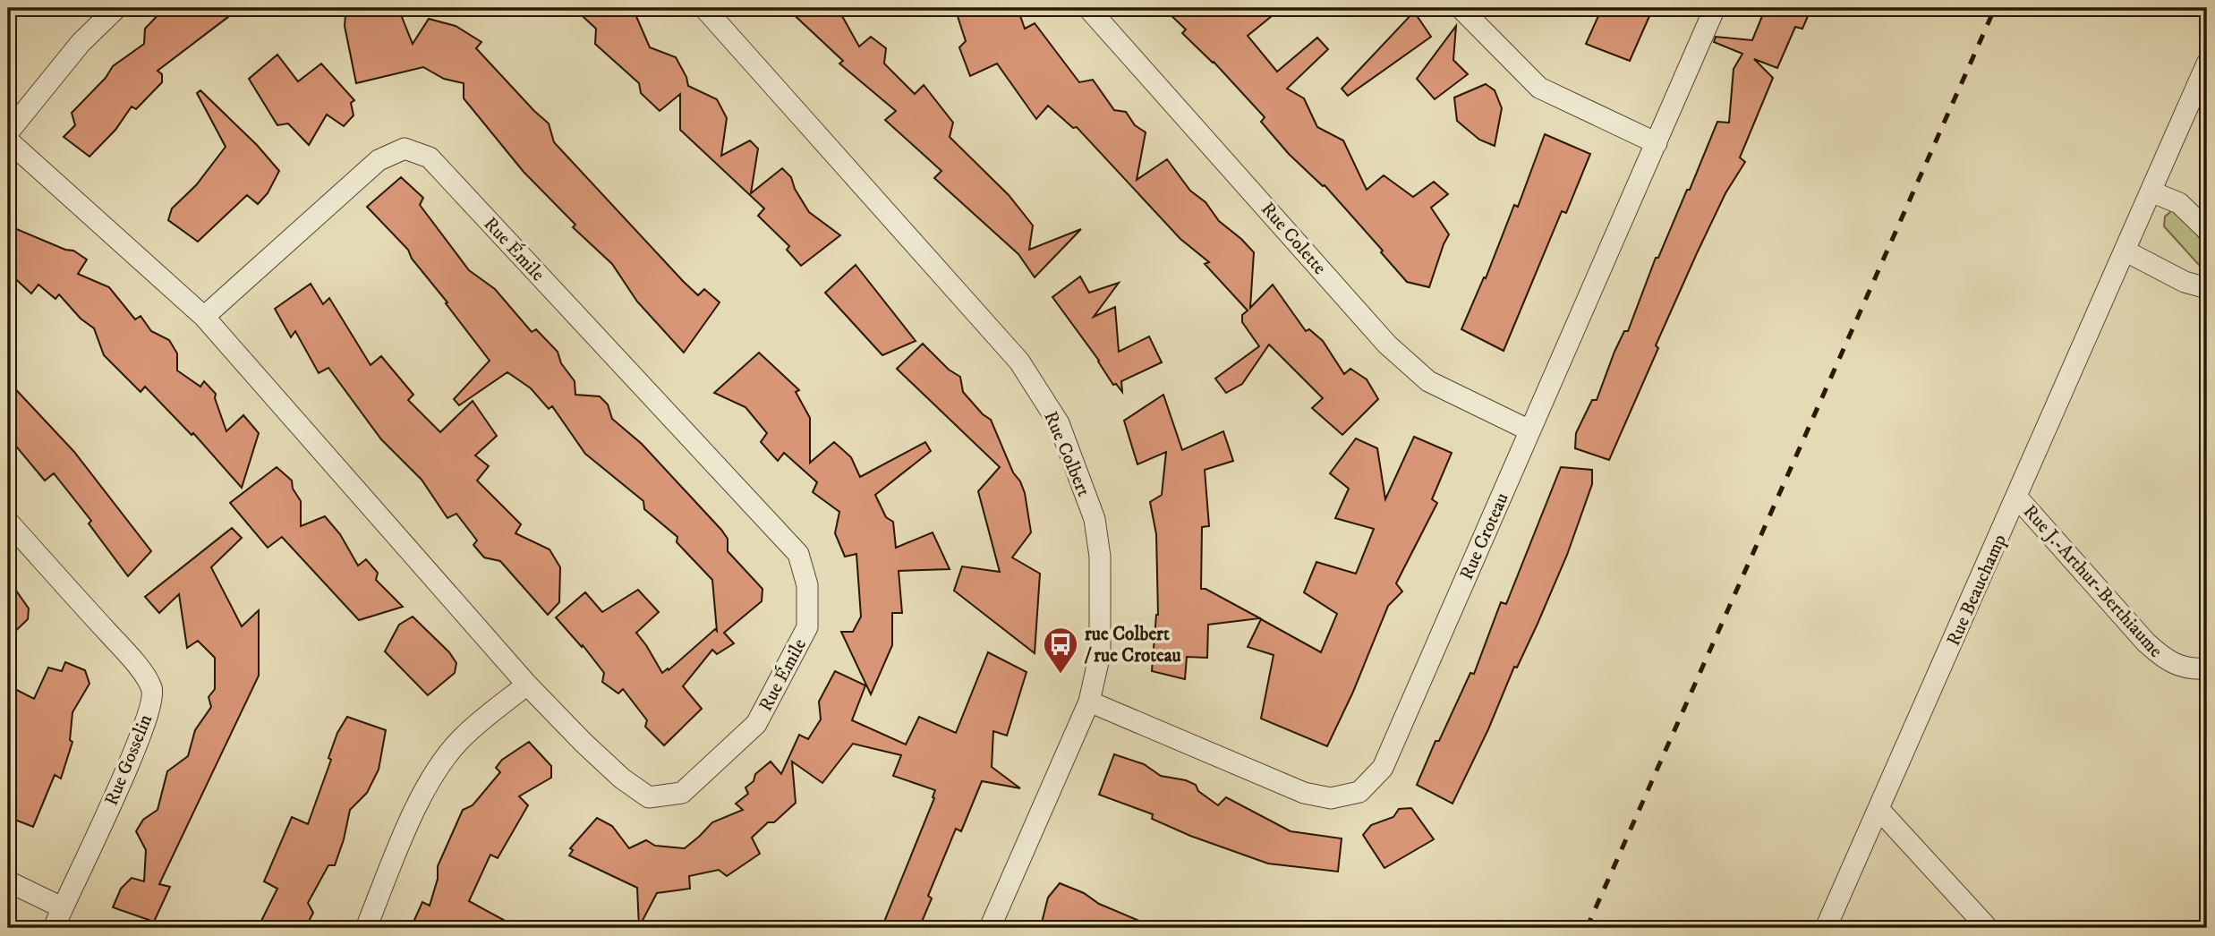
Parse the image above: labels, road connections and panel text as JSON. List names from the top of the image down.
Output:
{
  "streets": {
    "street": [
      "Rue Colette",
      "Rue Émile",
      "Rue Colbert",
      "Rue Croteau",
      "Rue J.-Arthur-Berthiaume",
      "Rue Beauchamp",
      "Rue Gosselin"
    ]
  },
  "crossings": [
    ["Rue Colette", "Rue Croteau"],
    ["Rue Colbert", "Rue Croteau"],
    ["Rue J.-Arthur-Berthiaume", "Rue Beauchamp"]
  ],
  "places": {
    "bus stop": ["rue Colbert / rue Croteau"]
  }
}
